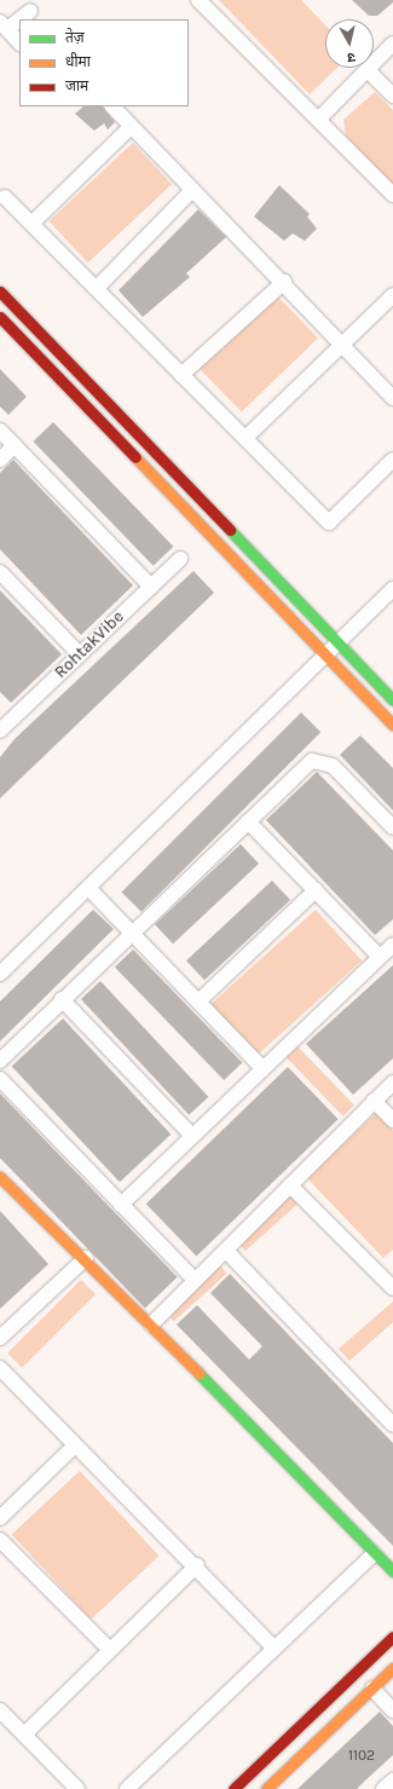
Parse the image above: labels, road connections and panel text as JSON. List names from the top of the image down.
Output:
{
  "streets": {
    "street": ["RohtakVibe"]
  },
  "house_numbers": ["1102"],
  "legend": ["तेज़", "धीमा", "जाम"],
  "north": "bottom"
}
